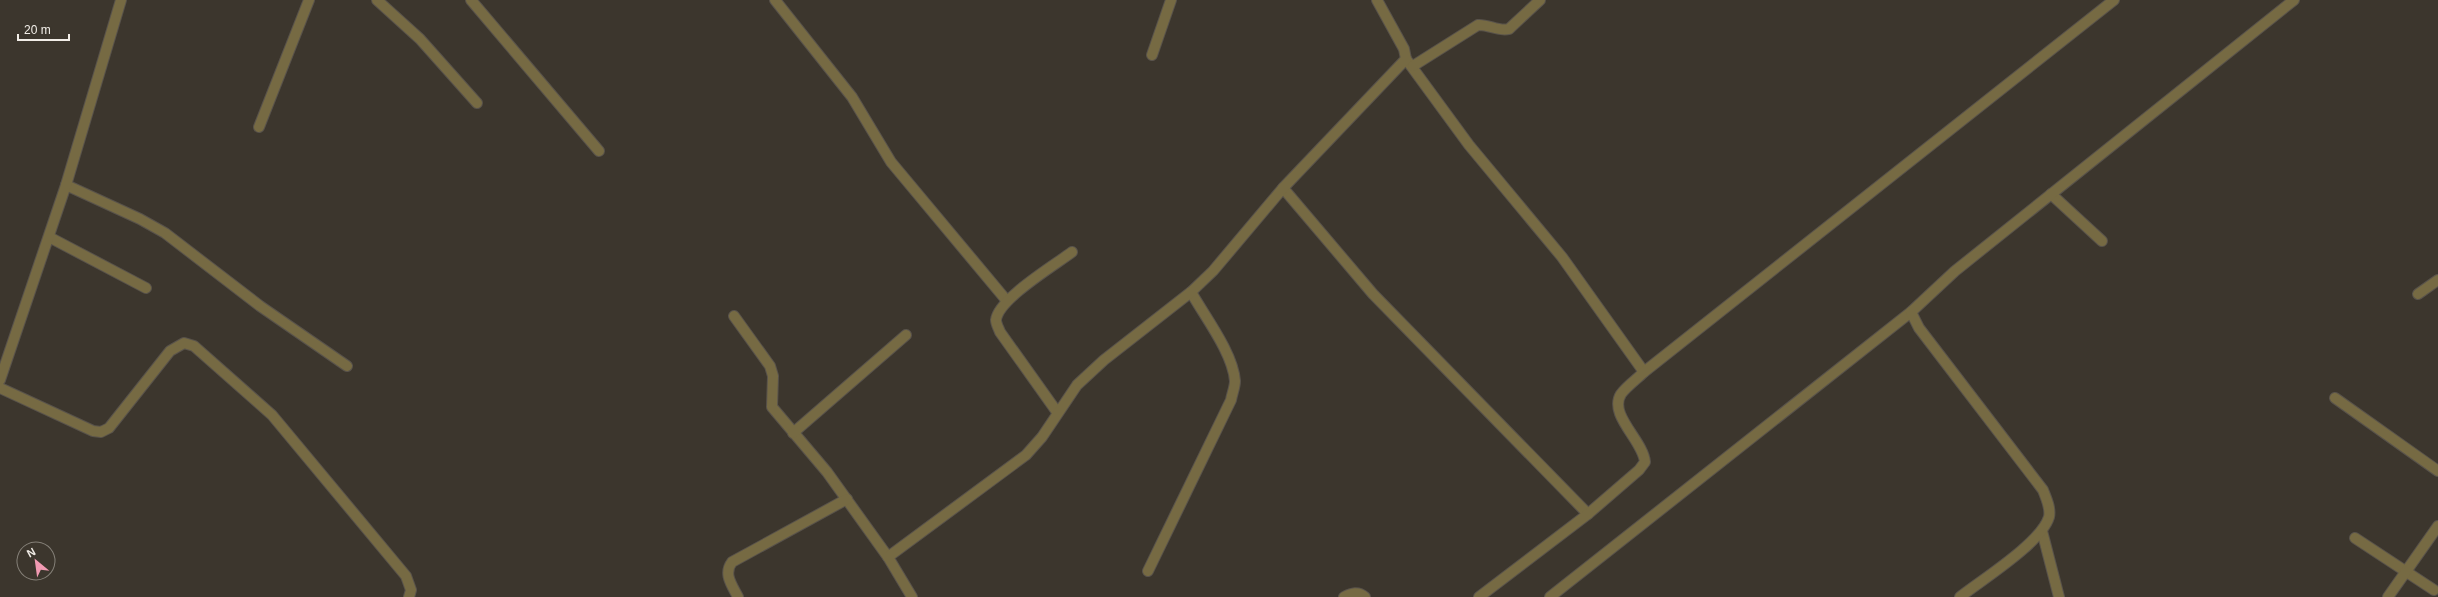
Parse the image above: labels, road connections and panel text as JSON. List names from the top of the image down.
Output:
{
  "scale_bar": "20 m",
  "north": "top left"
}
